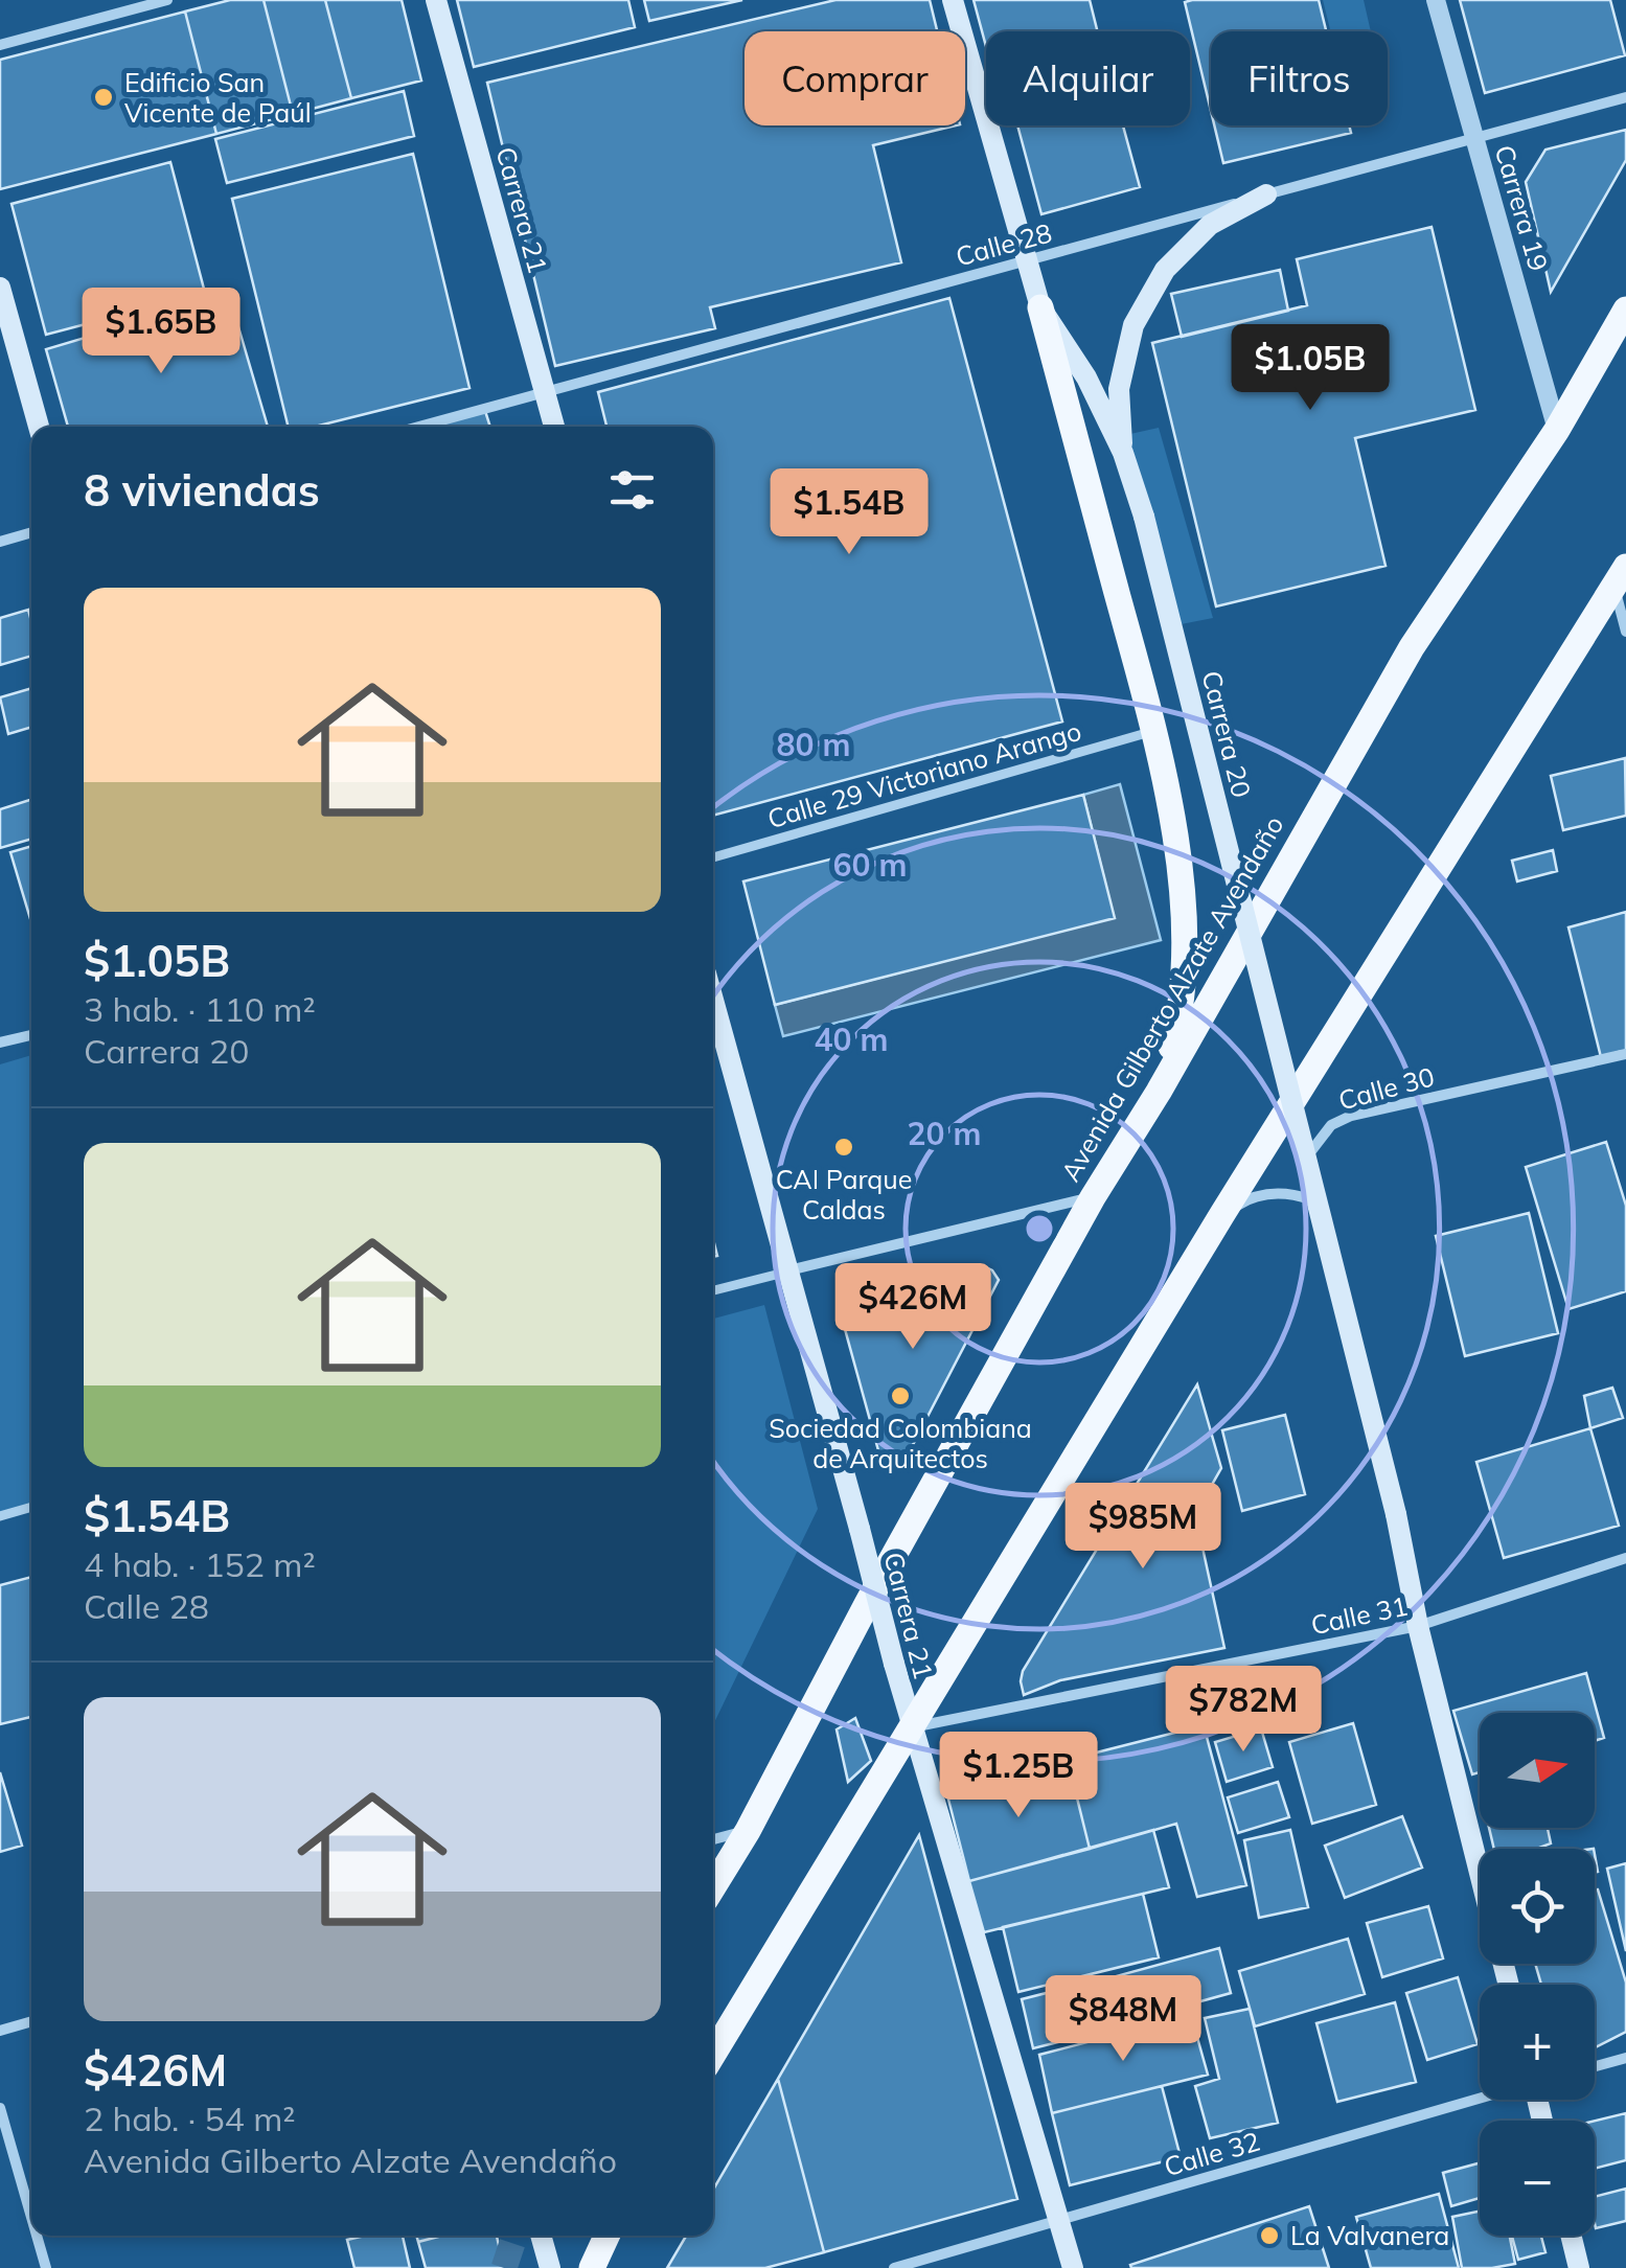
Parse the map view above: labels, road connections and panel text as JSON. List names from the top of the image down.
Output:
{
  "streets": {
    "main road": ["Carrera 21", "Carrera 20", "Avenida Gilberto Alzate Avendaño"],
    "street": [
      "Carrera 19",
      "Calle 28",
      "Calle 29 Victoriano Arango",
      "Calle 30",
      "Calle 31",
      "Calle 32"
    ]
  },
  "crossings": [
    ["Carrera 19", "Calle 28"],
    ["Carrera 19", "Avenida Gilberto Alzate Avendaño"],
    ["Carrera 21", "Calle 28"],
    ["Carrera 21", "Calle 31"],
    ["Carrera 21", "Calle 32"],
    ["Calle 28", "Carrera 20"],
    ["Carrera 20", "Calle 30"],
    ["Carrera 20", "Calle 31"]
  ],
  "places": [
    "Edificio San Vicente de Paúl",
    "CAI Parque Caldas",
    "Sociedad Colombiana de Arquitectos",
    "La Valvanera"
  ],
  "north": "right",
  "page": {
    "chip": ["Comprar", "Alquilar", "Filtros"],
    "price": [
      "$1.65B",
      "$1.05B",
      "$1.54B",
      "$426M",
      "$985M",
      "$782M",
      "$1.25B",
      "$848M"
    ],
    "heading": "8 viviendas",
    "list": [
      {
        "name": "$1.05B",
        "note": "3 hab. · 110 m² · Carrera 20"
      },
      {
        "name": "$1.54B",
        "note": "4 hab. · 152 m² · Calle 28"
      },
      {
        "name": "$426M",
        "note": "2 hab. · 54 m² · Avenida Gilberto Alzate Avendaño"
      }
    ],
    "map_buttons": ["+", "−"]
  },
  "rings": [
    "80 m",
    "60 m",
    "40 m",
    "20 m"
  ]
}
